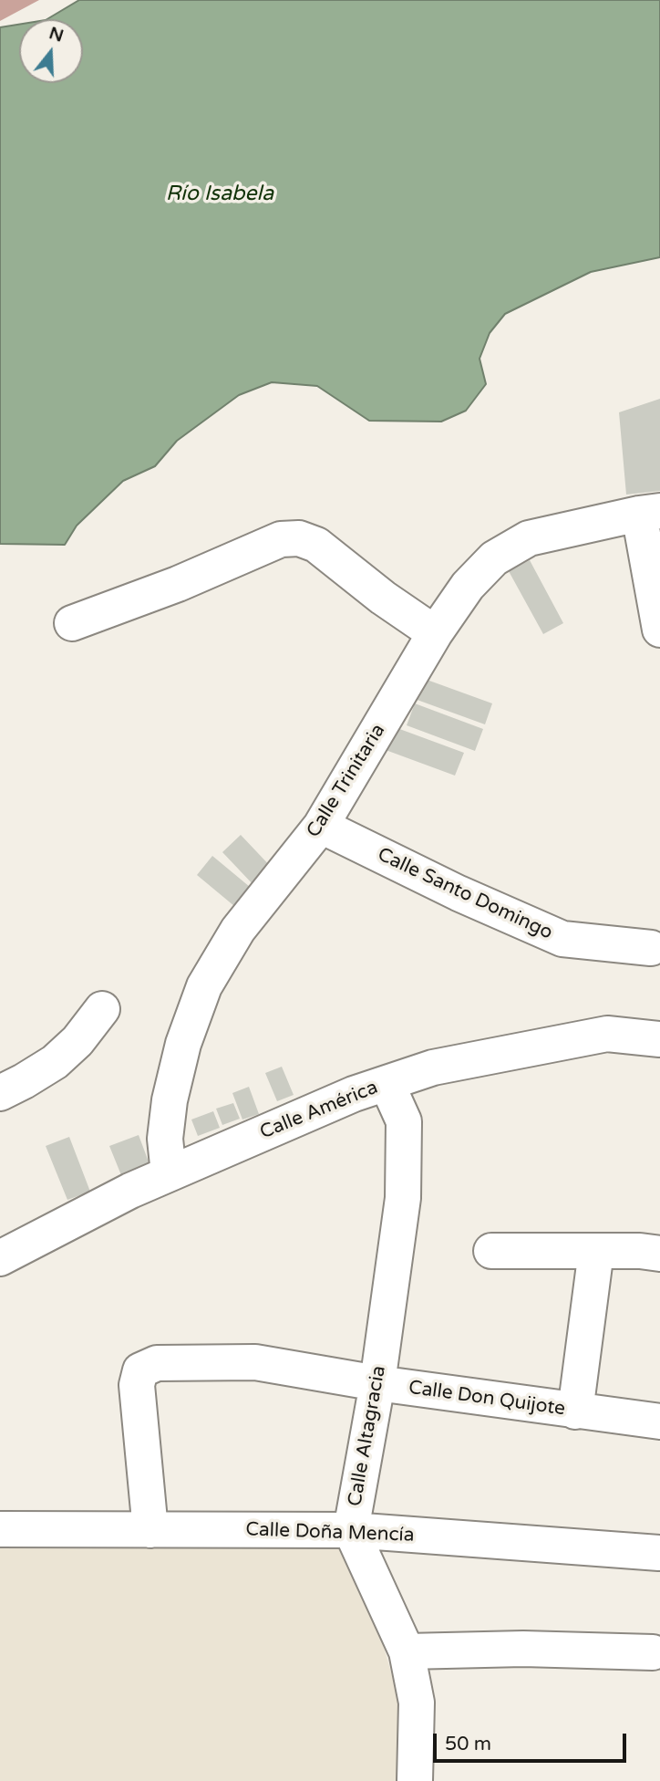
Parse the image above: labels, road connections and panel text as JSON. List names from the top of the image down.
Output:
{
  "streets": {
    "street": [
      "Calle Trinitaria",
      "Calle Santo Domingo",
      "Calle América",
      "Calle Don Quijote",
      "Calle Altagracia",
      "Calle Doña Mencía"
    ]
  },
  "crossings": [
    ["Calle Trinitaria", "Calle Santo Domingo"],
    ["Calle Trinitaria", "Calle América"],
    ["Calle América", "Calle Altagracia"],
    ["Calle Don Quijote", "Calle Altagracia"],
    ["Calle Don Quijote", "Calle Doña Mencía"],
    ["Calle Altagracia", "Calle Doña Mencía"]
  ],
  "water": ["Río Isabela"],
  "scale_bar": "50 m",
  "north": "top"
}
